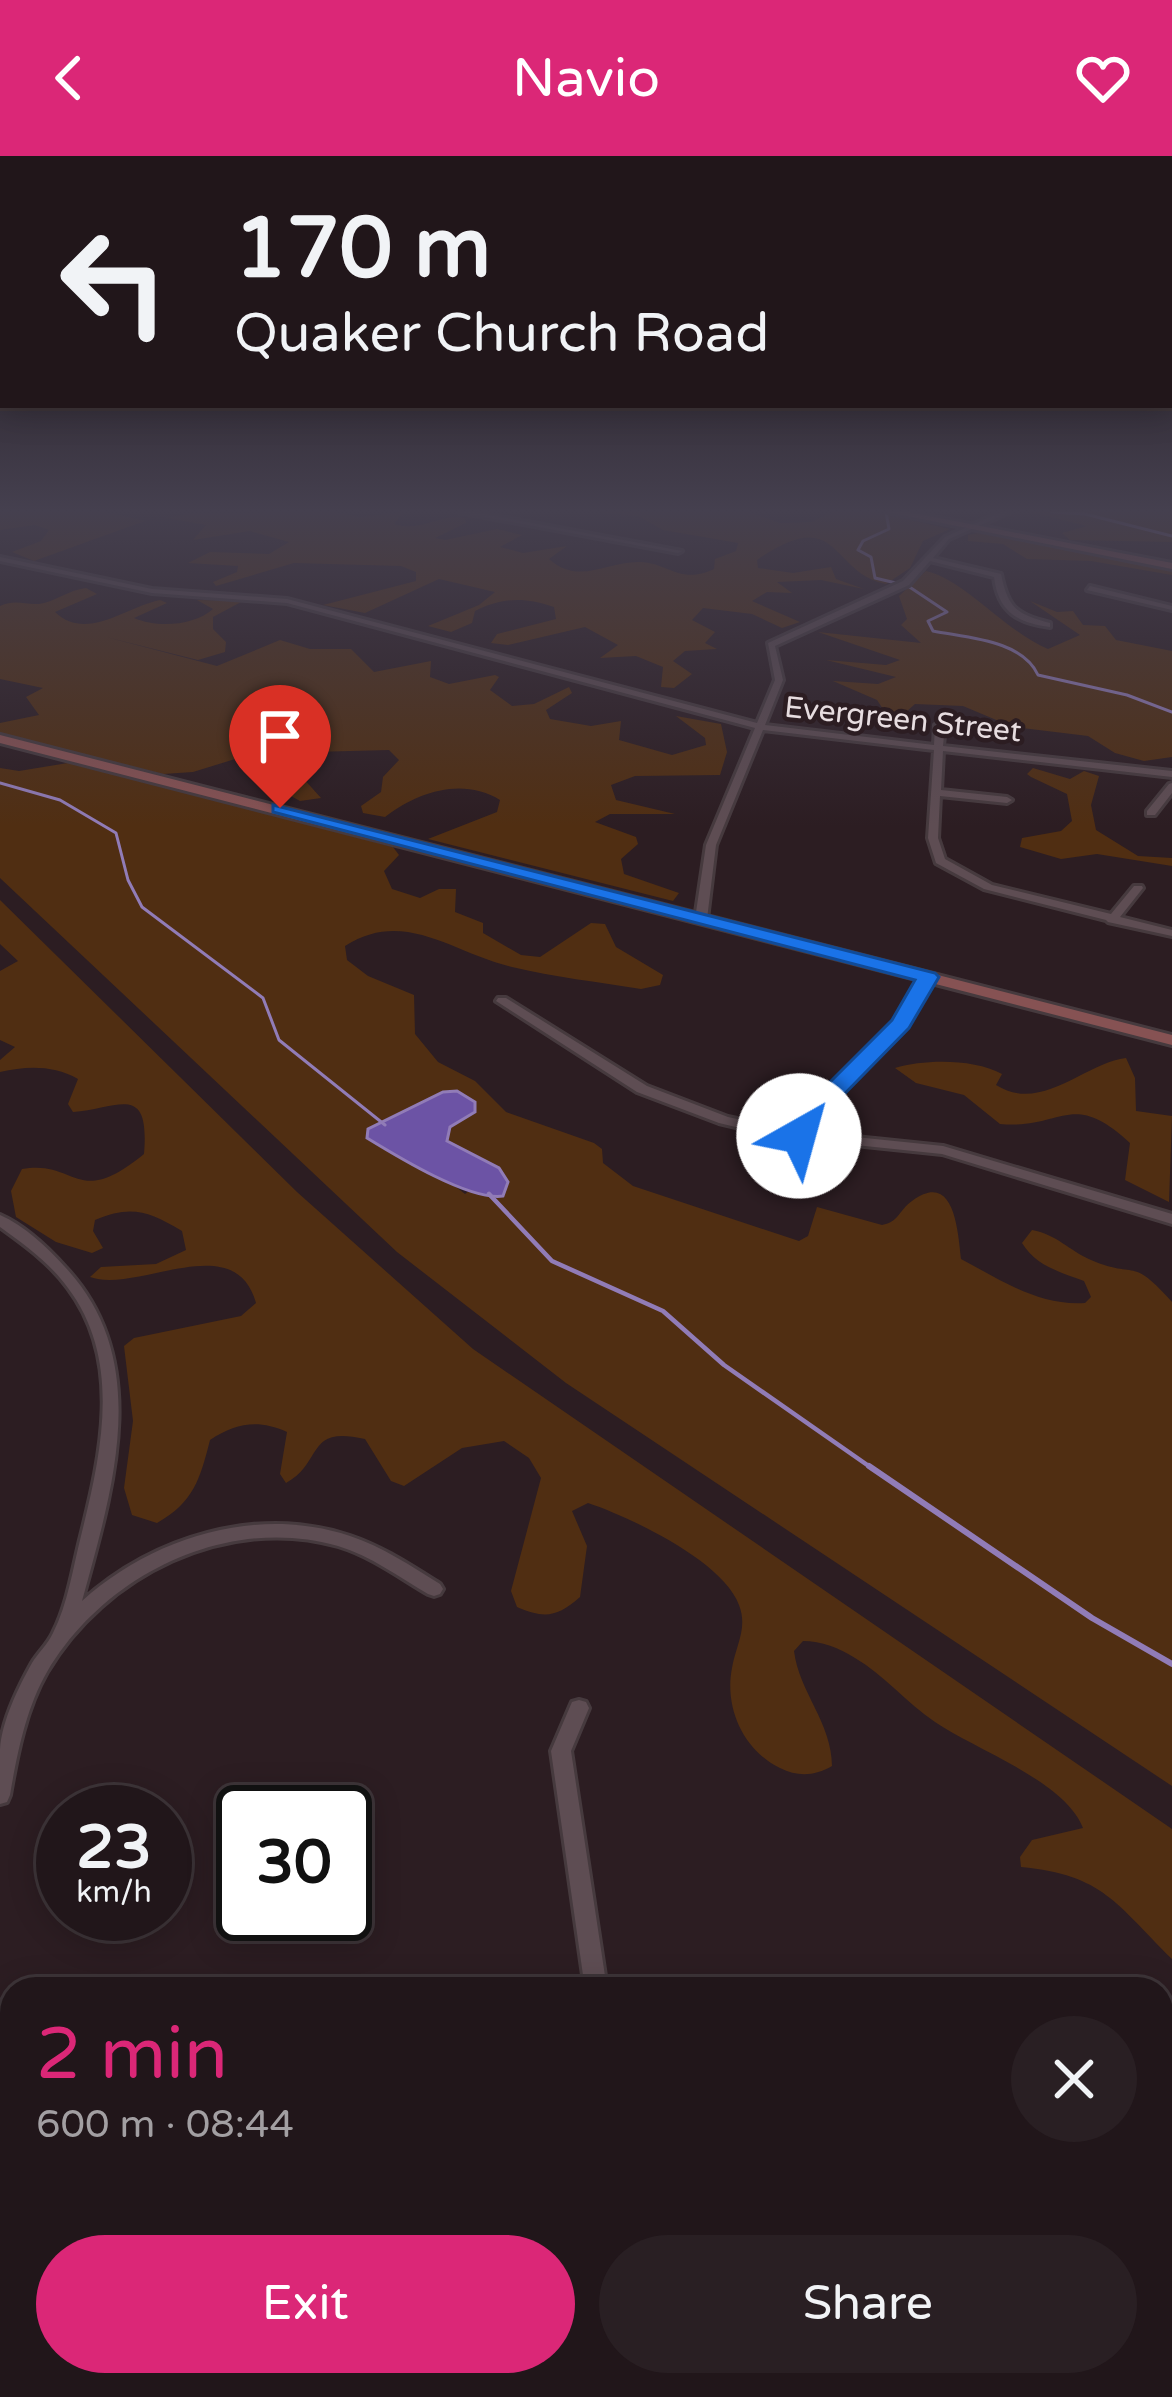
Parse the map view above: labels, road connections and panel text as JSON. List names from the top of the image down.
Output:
{
  "streets": {
    "street": ["Evergreen Street"]
  },
  "page": {
    "header": "Navio",
    "turn": ["170 m", "Quaker Church Road"],
    "speed": "23 km/h",
    "limit": "30",
    "heading": ["2 min", "600 m · 08:44"],
    "buttons": ["Exit", "Share"]
  }
}
